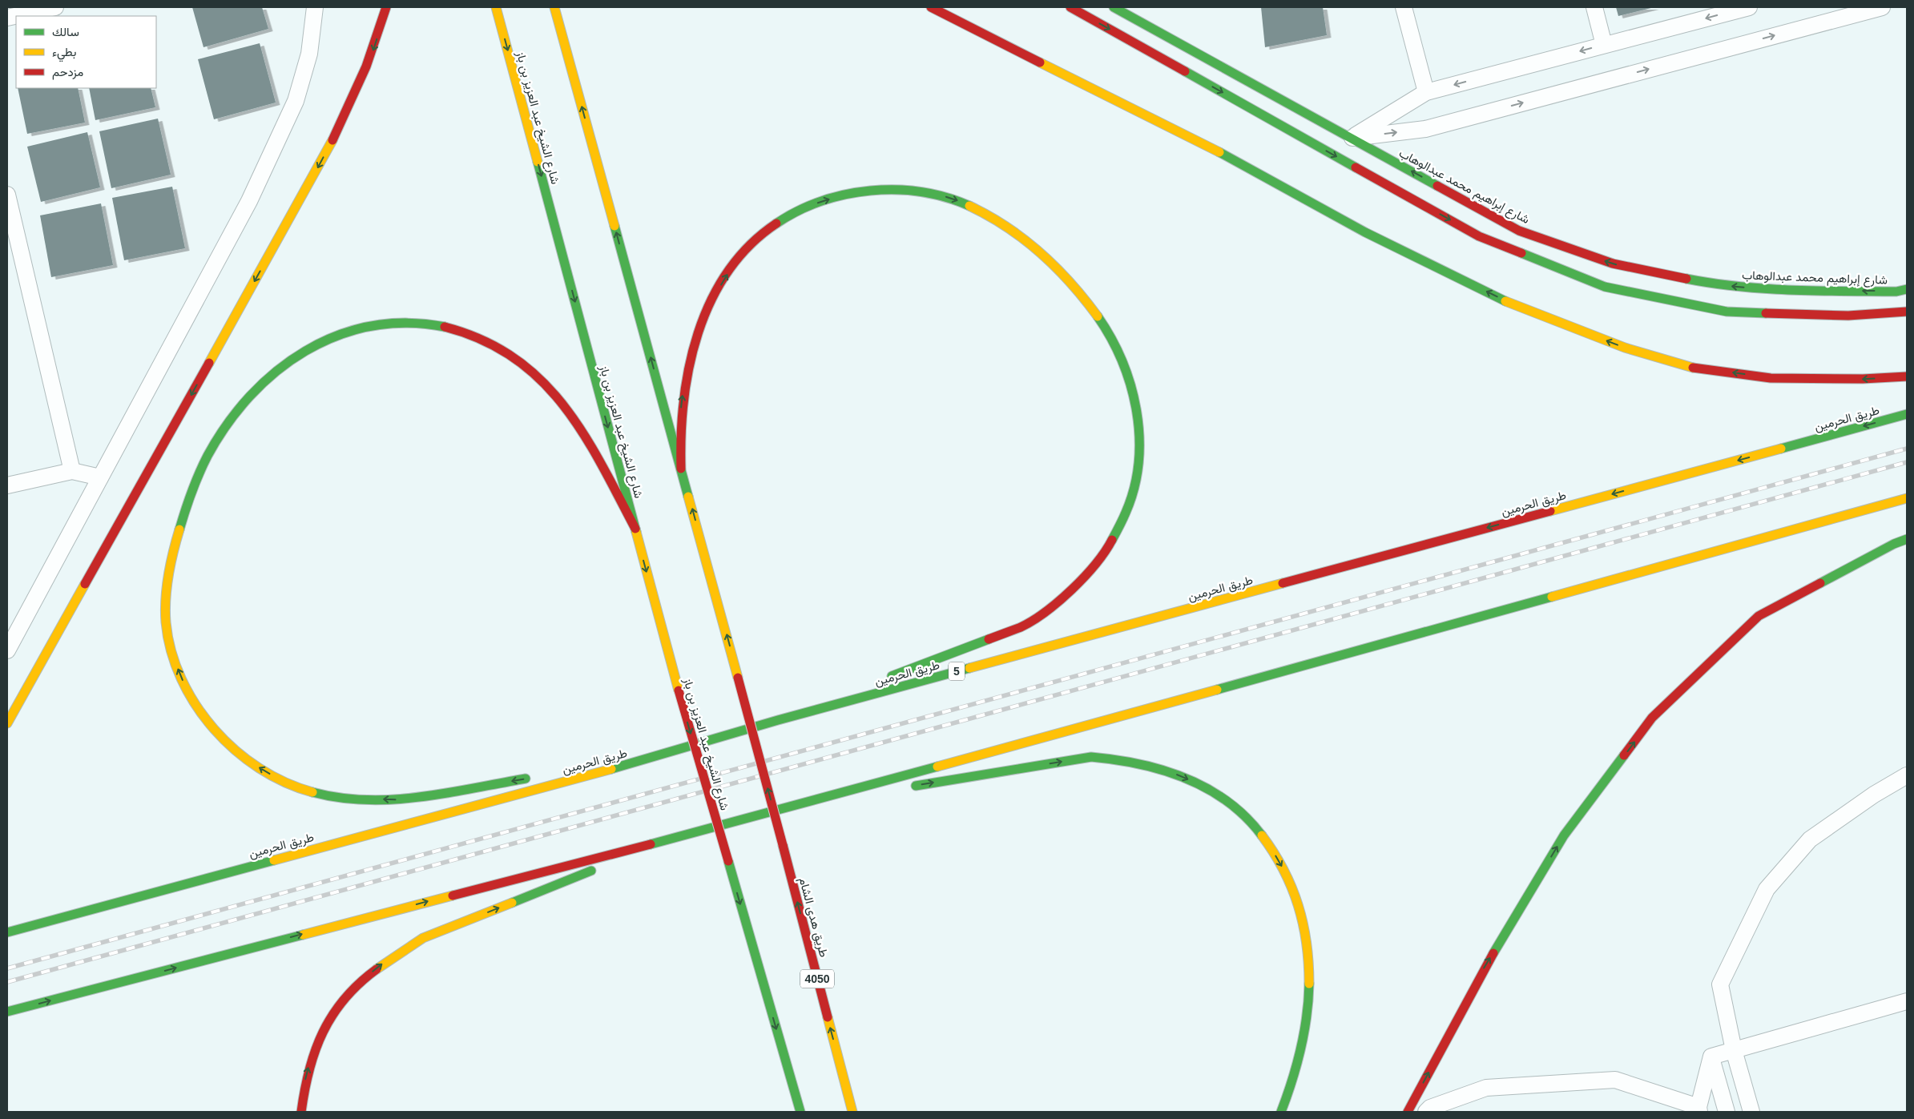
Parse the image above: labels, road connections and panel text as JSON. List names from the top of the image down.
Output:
{
  "streets": {
    "main road": [
      "شارع الشيخ عبد العزيز بن باز",
      "شارع إبراهيم محمد عبدالوهاب",
      "طريق الحرمين",
      "5",
      "طريق هدى الشام",
      "4050"
    ]
  },
  "one_way": ["طريق الحرمين", "طريق هدى الشام"],
  "legend": ["سالك", "بطيء", "مزدحم"]
}
